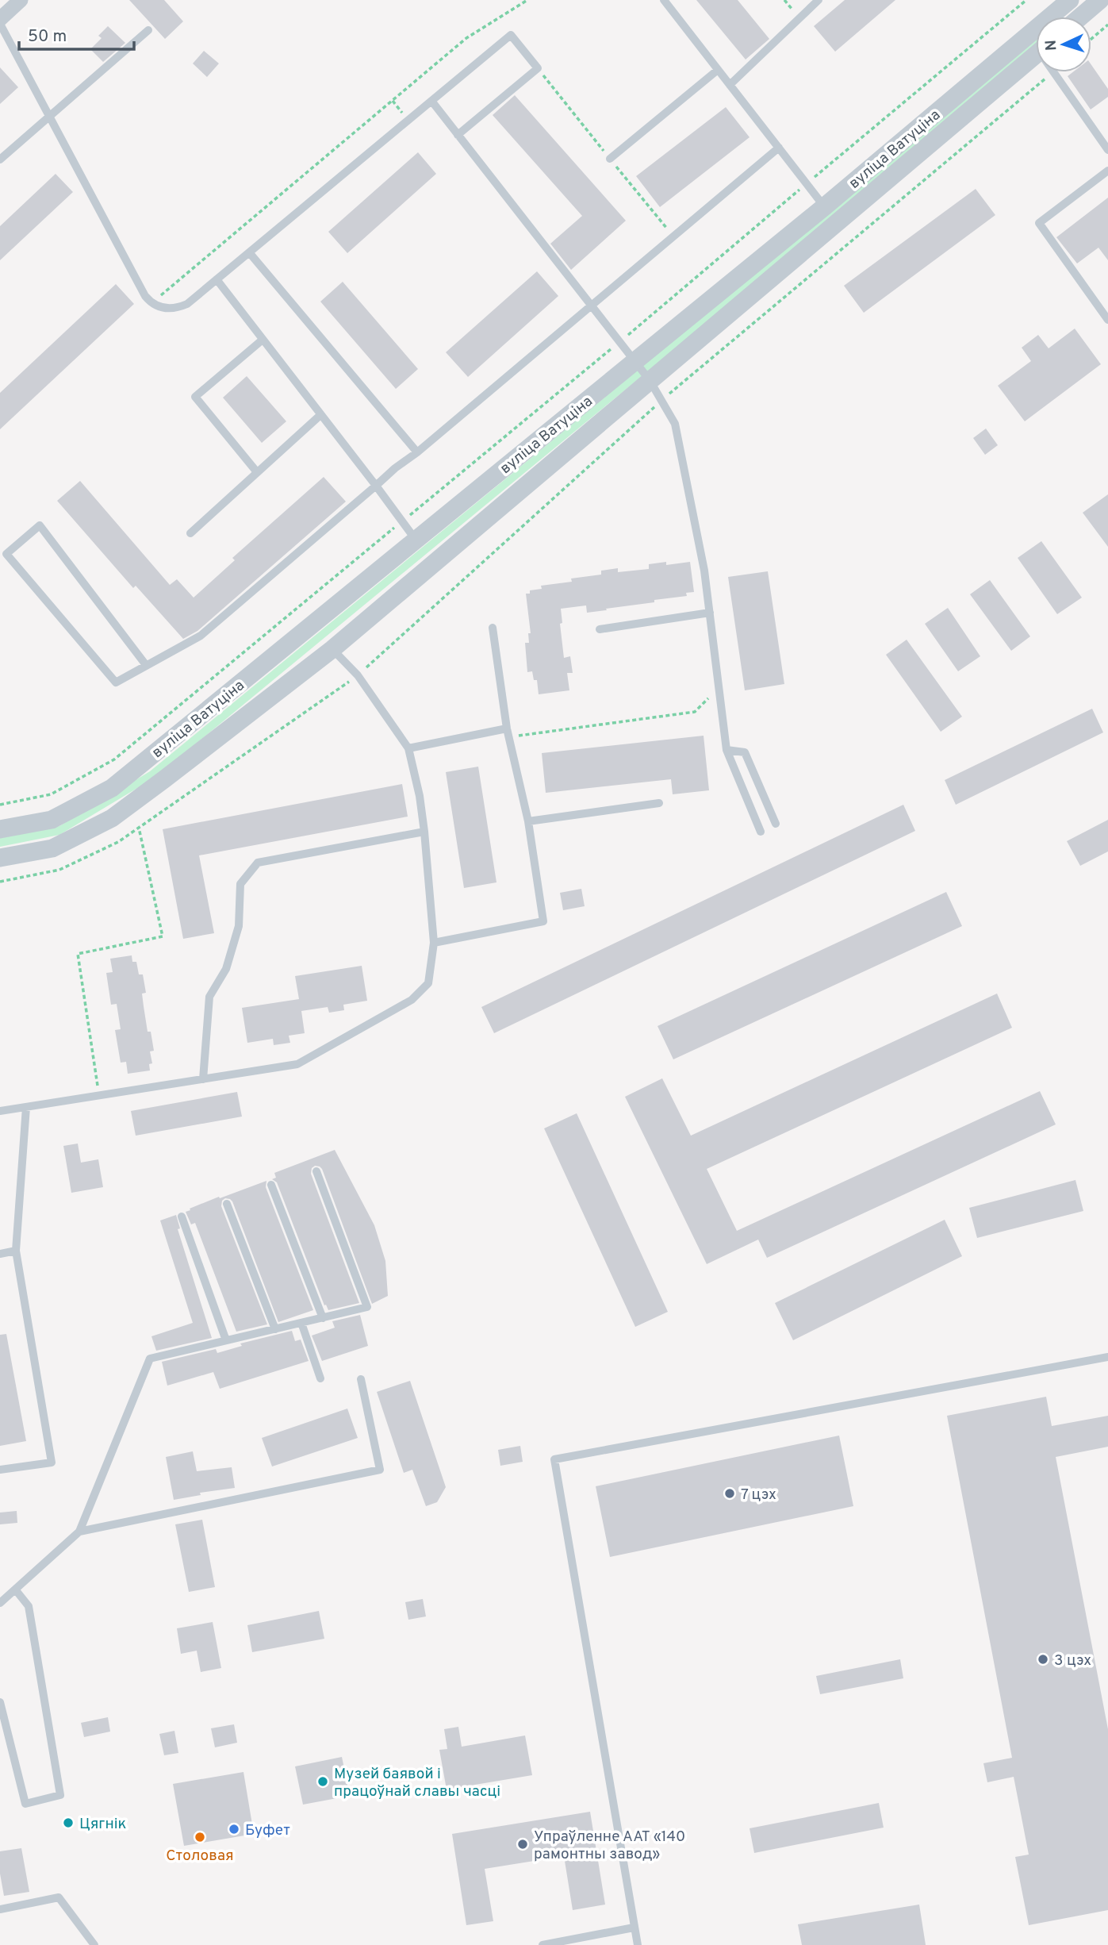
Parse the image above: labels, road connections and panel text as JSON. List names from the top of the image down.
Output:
{
  "streets": {
    "street": ["вуліца Ватуціна"]
  },
  "places": [
    "7 цэх",
    "3 цэх",
    "Музей баявой і працоўнай славы часці",
    "Цягнік",
    "Буфет",
    "Столовая",
    "Упраўленне ААТ «140 рамонтны завод»"
  ],
  "scale_bar": "50 m",
  "north": "left"
}
